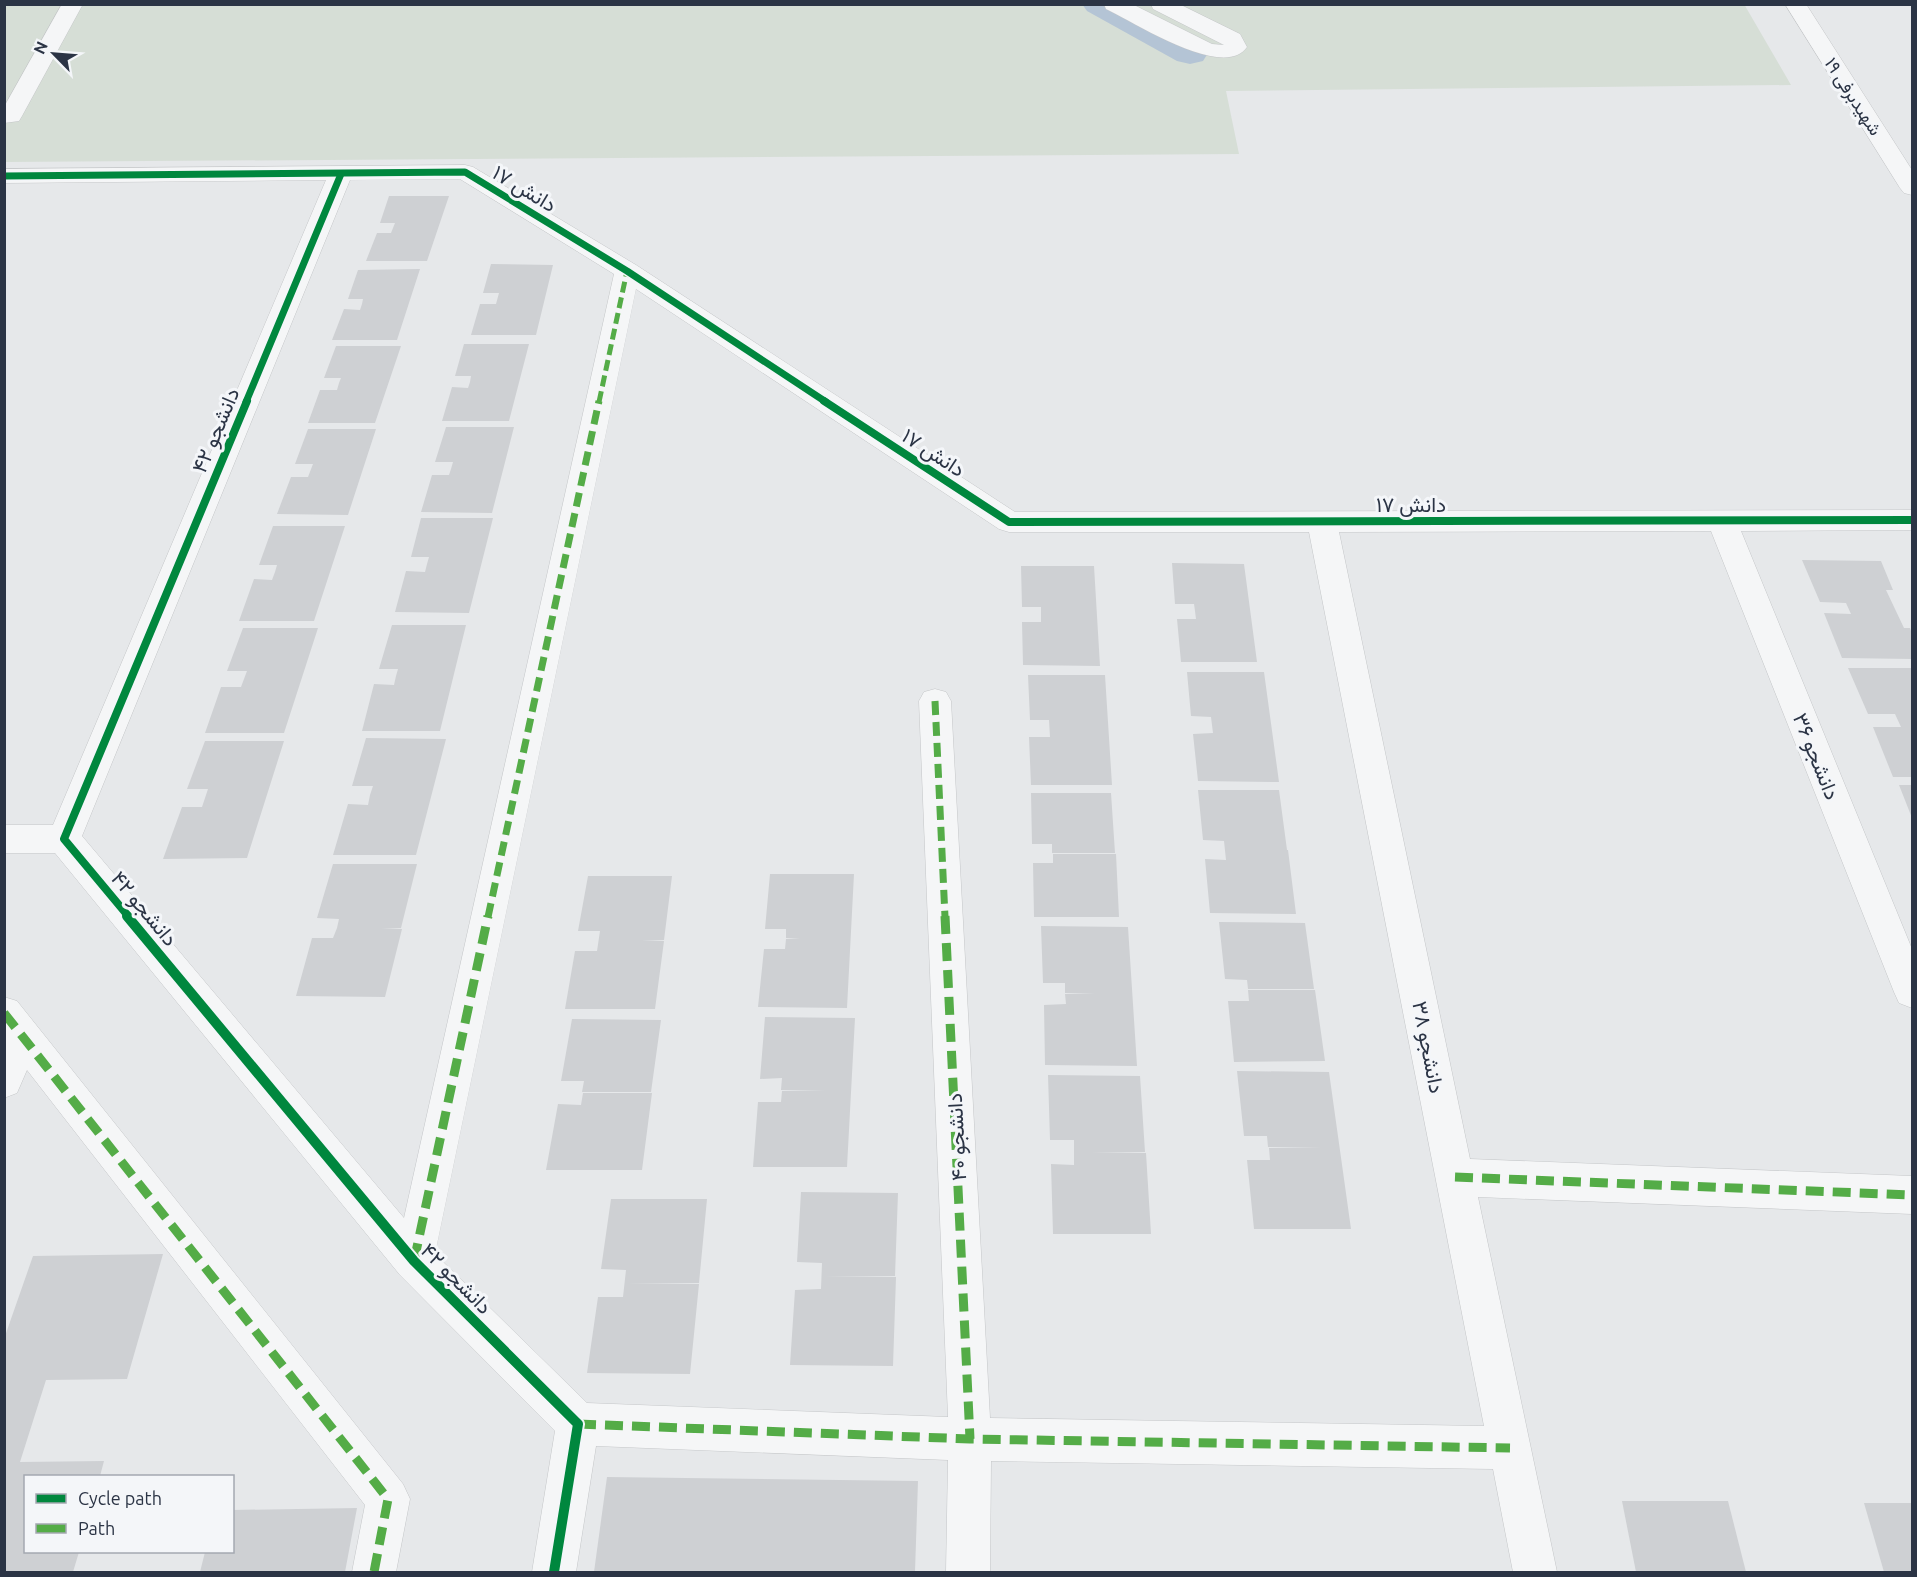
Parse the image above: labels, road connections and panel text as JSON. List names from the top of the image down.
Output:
{
  "streets": {
    "street": [
      "شهیدبرفی ۱۹",
      "دانش ۱۷",
      "دانشجو ۴۲",
      "دانشجو ۳۶",
      "دانشجو ۳۸",
      "دانشجو ۴۰"
    ]
  },
  "crossings": [
    ["دانش ۱۷", "دانشجو ۴۲"],
    ["دانش ۱۷", "دانشجو ۳۶"],
    ["دانش ۱۷", "دانشجو ۳۸"]
  ],
  "legend": ["Cycle path", "Path"],
  "north": "top left"
}
